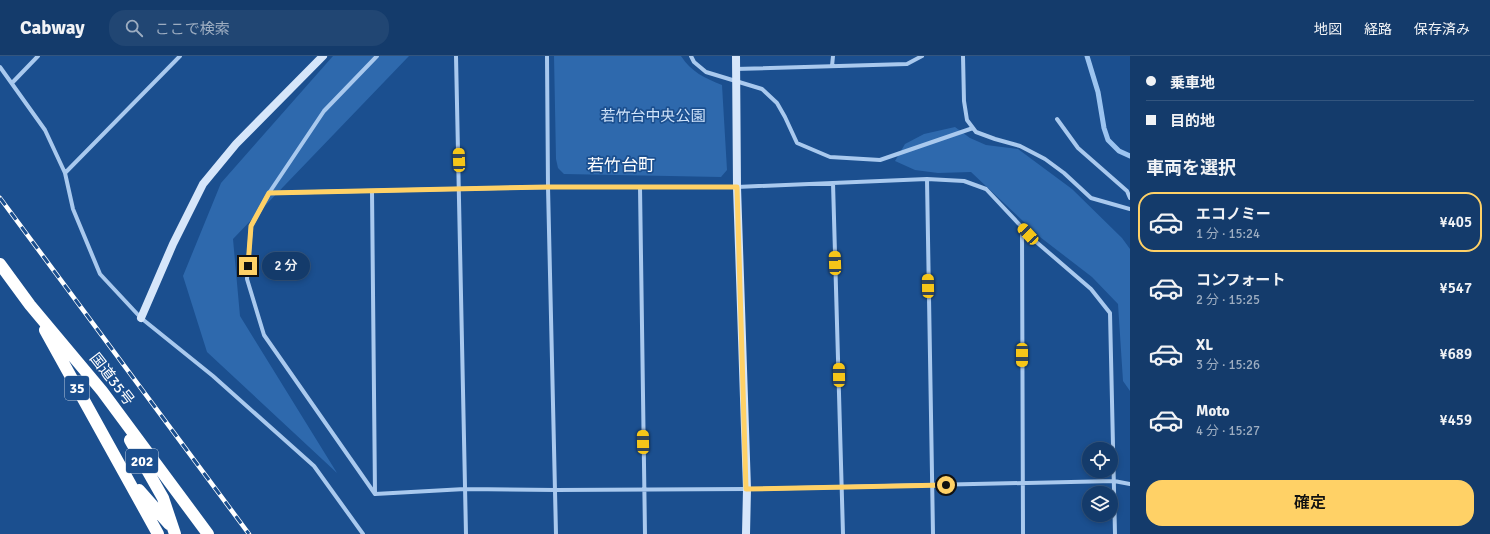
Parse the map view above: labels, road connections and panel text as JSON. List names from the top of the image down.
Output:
{
  "streets": {
    "highway": ["国道35号", "35", "202"]
  },
  "crossings": [
    ["国道35号", "35"],
    ["国道35号", "202"],
    ["35", "202"]
  ],
  "districts": ["若竹台町"],
  "parks": ["若竹台中央公園"],
  "page": {
    "header": "Cabway",
    "search": "ここで検索",
    "nav": ["地図", "経路", "保存済み"],
    "banner": ["乗車地", "目的地"],
    "heading": "車両を選択",
    "list": [
      {
        "name": "エコノミー",
        "note": "1 分 · 15:24",
        "value": "¥405"
      },
      {
        "name": "コンフォート",
        "note": "2 分 · 15:25",
        "value": "¥547"
      },
      {
        "name": "XL",
        "note": "3 分 · 15:26",
        "value": "¥689"
      },
      {
        "name": "Moto",
        "note": "4 分 · 15:27",
        "value": "¥459"
      }
    ],
    "bubble": "2 分",
    "buttons": "確定"
  }
}
